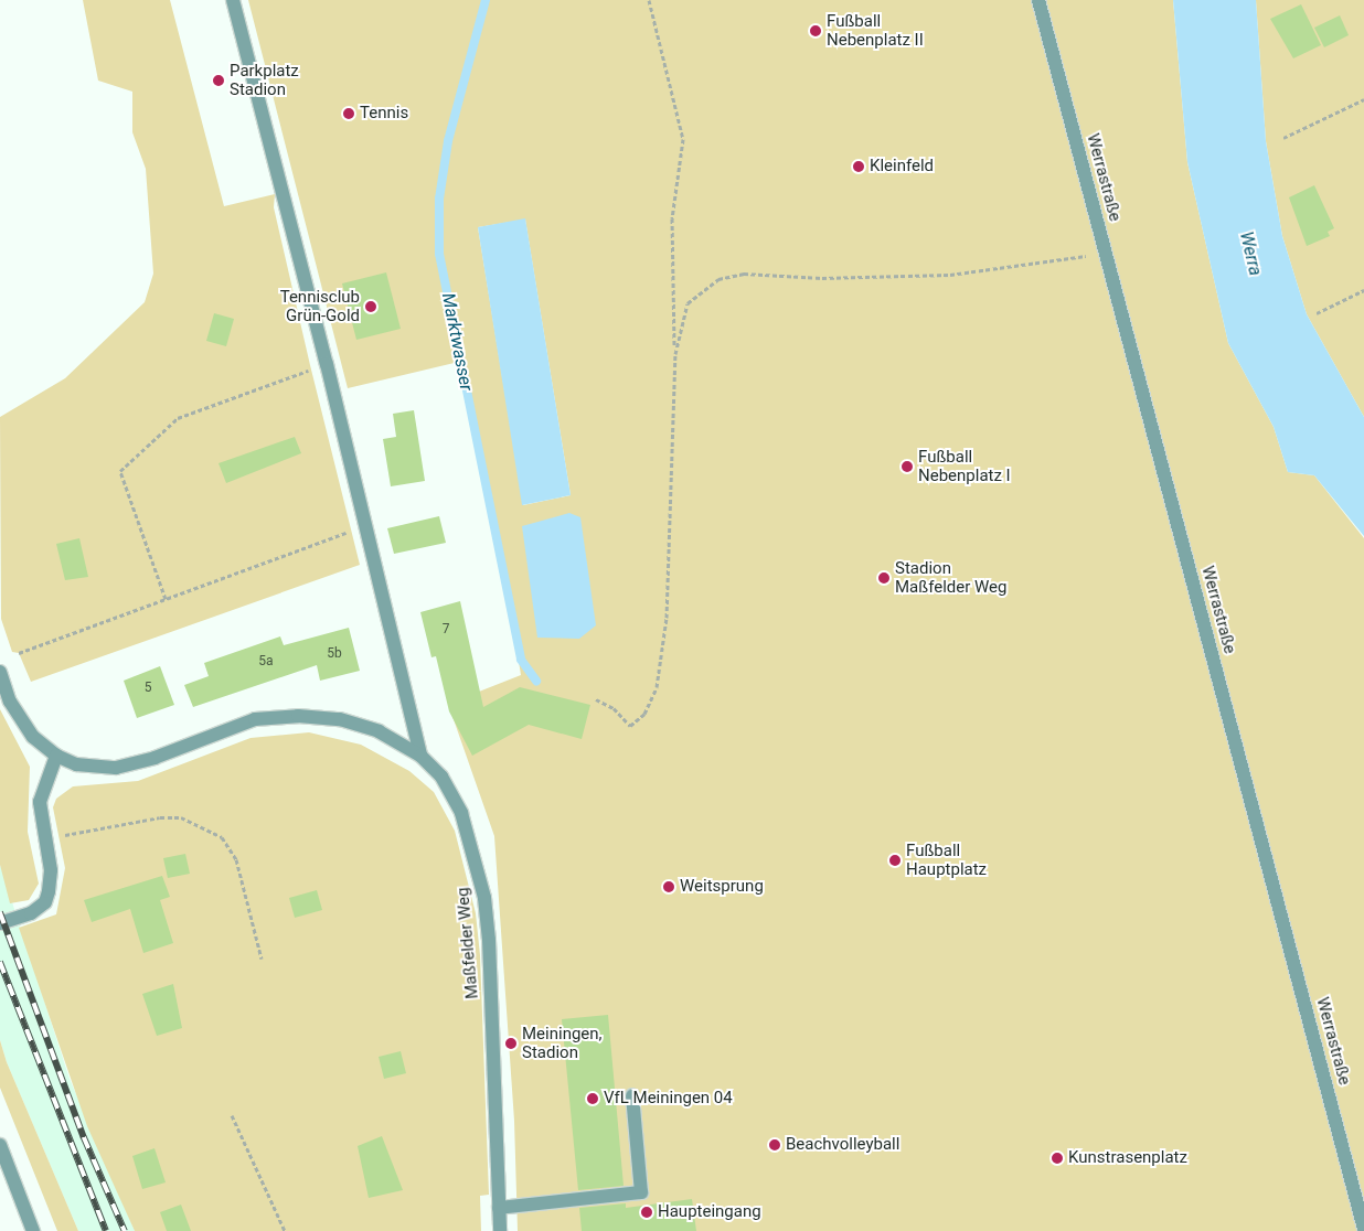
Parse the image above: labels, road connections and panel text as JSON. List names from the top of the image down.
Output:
{
  "streets": {
    "street": ["Werrastraße", "Maßfelder Weg"]
  },
  "water": ["Werra", "Marktwasser"],
  "places": [
    "Fußball Nebenplatz II",
    "Parkplatz Stadion",
    "Tennis",
    "Kleinfeld",
    "Tennisclub Grün-Gold",
    "Fußball Nebenplatz I",
    "Stadion Maßfelder Weg",
    "Fußball Hauptplatz",
    "Weitsprung",
    "Meiningen, Stadion",
    "VfL Meiningen 04",
    "Beachvolleyball",
    "Kunstrasenplatz",
    "Haupteingang"
  ],
  "house_numbers": [
    "7",
    "5b",
    "5a",
    "5"
  ]
}
